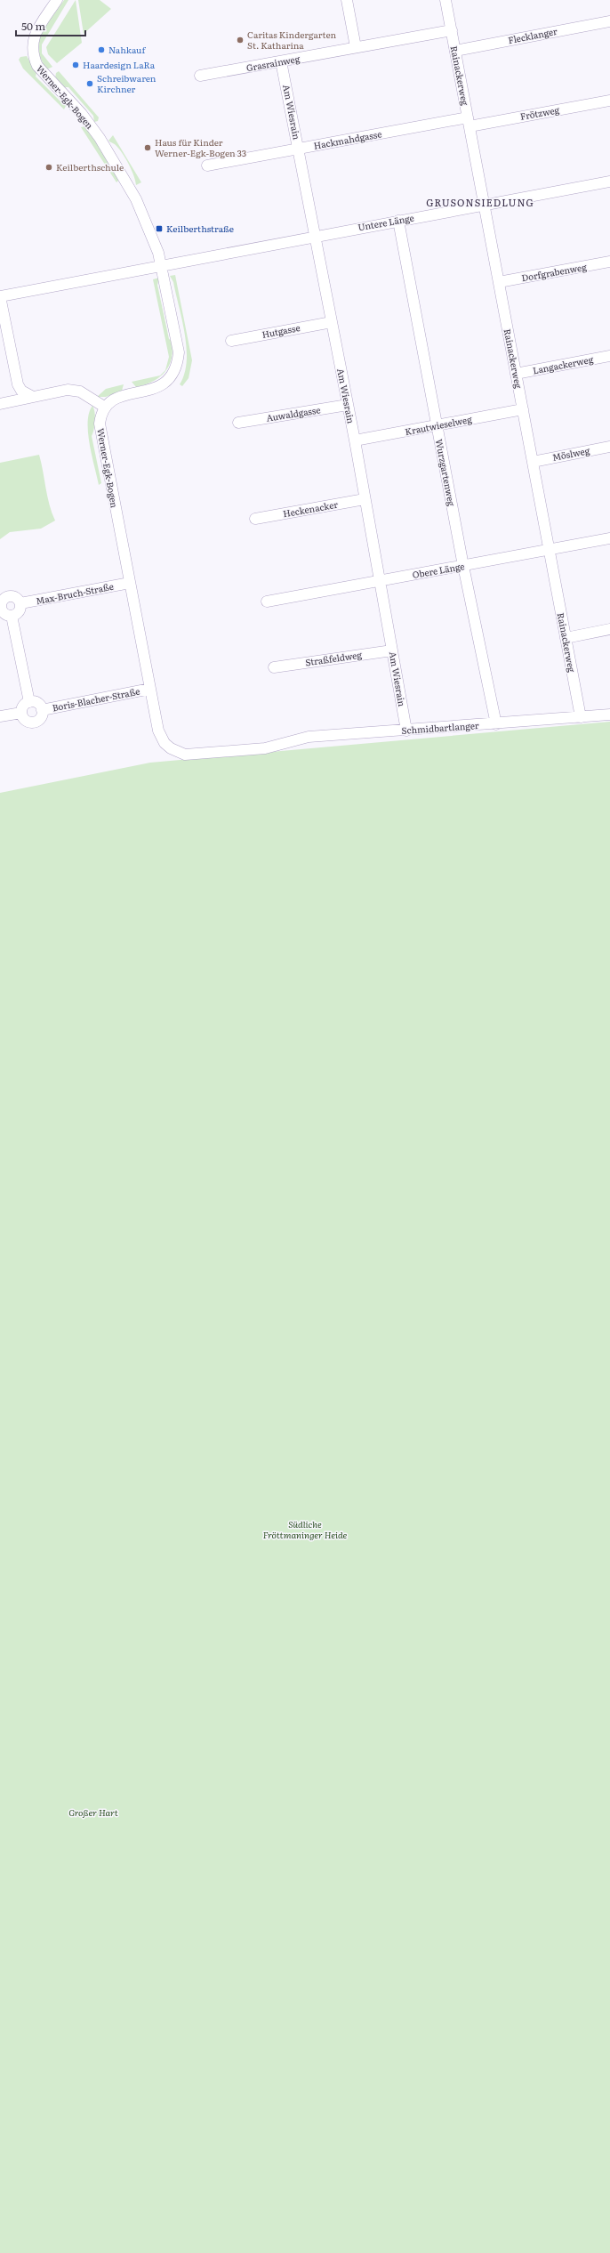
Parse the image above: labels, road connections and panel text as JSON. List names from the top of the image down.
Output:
{
  "streets": {
    "street": [
      "Flecklanger",
      "Grasrainweg",
      "Rainackerweg",
      "Werner-Egk-Bogen",
      "Am Wiesrain",
      "Frötzweg",
      "Hackmahdgasse",
      "Untere Länge",
      "Dorfgrabenweg",
      "Hutgasse",
      "Langackerweg",
      "Auwaldgasse",
      "Krautwieselweg",
      "Möslweg",
      "Wurzgartenweg",
      "Heckenacker",
      "Obere Länge",
      "Max-Bruch-Straße",
      "Straßfeldweg",
      "Boris-Blacher-Straße",
      "Schmidbartlanger"
    ]
  },
  "crossings": [
    ["Flecklanger", "Rainackerweg"],
    ["Grasrainweg", "Rainackerweg"],
    ["Grasrainweg", "Am Wiesrain"],
    ["Rainackerweg", "Frötzweg"],
    ["Rainackerweg", "Hackmahdgasse"],
    ["Rainackerweg", "Untere Länge"],
    ["Rainackerweg", "Dorfgrabenweg"],
    ["Rainackerweg", "Langackerweg"],
    ["Rainackerweg", "Krautwieselweg"],
    ["Rainackerweg", "Möslweg"],
    ["Rainackerweg", "Obere Länge"],
    ["Rainackerweg", "Schmidbartlanger"],
    ["Werner-Egk-Bogen", "Untere Länge"],
    ["Werner-Egk-Bogen", "Max-Bruch-Straße"],
    ["Werner-Egk-Bogen", "Boris-Blacher-Straße"],
    ["Werner-Egk-Bogen", "Schmidbartlanger"],
    ["Am Wiesrain", "Hackmahdgasse"],
    ["Am Wiesrain", "Untere Länge"],
    ["Am Wiesrain", "Hutgasse"],
    ["Am Wiesrain", "Auwaldgasse"],
    ["Am Wiesrain", "Krautwieselweg"],
    ["Am Wiesrain", "Heckenacker"],
    ["Am Wiesrain", "Obere Länge"],
    ["Am Wiesrain", "Straßfeldweg"],
    ["Am Wiesrain", "Schmidbartlanger"],
    ["Frötzweg", "Hackmahdgasse"],
    ["Untere Länge", "Wurzgartenweg"],
    ["Krautwieselweg", "Wurzgartenweg"],
    ["Wurzgartenweg", "Obere Länge"],
    ["Wurzgartenweg", "Schmidbartlanger"]
  ],
  "districts": ["GRUSONSIEDLUNG"],
  "parks": ["Südliche Fröttmaninger Heide", "Großer Hart"],
  "places": {
    "other": [
      "Caritas Kindergarten St. Katharina",
      "Nahkauf",
      "Haardesign LaRa",
      "Schreibwaren Kirchner",
      "Haus für Kinder Werner-Egk-Bogen 33",
      "Keilberthschule"
    ],
    "transit": ["Keilberthstraße"]
  },
  "scale_bar": "50 m"
}
